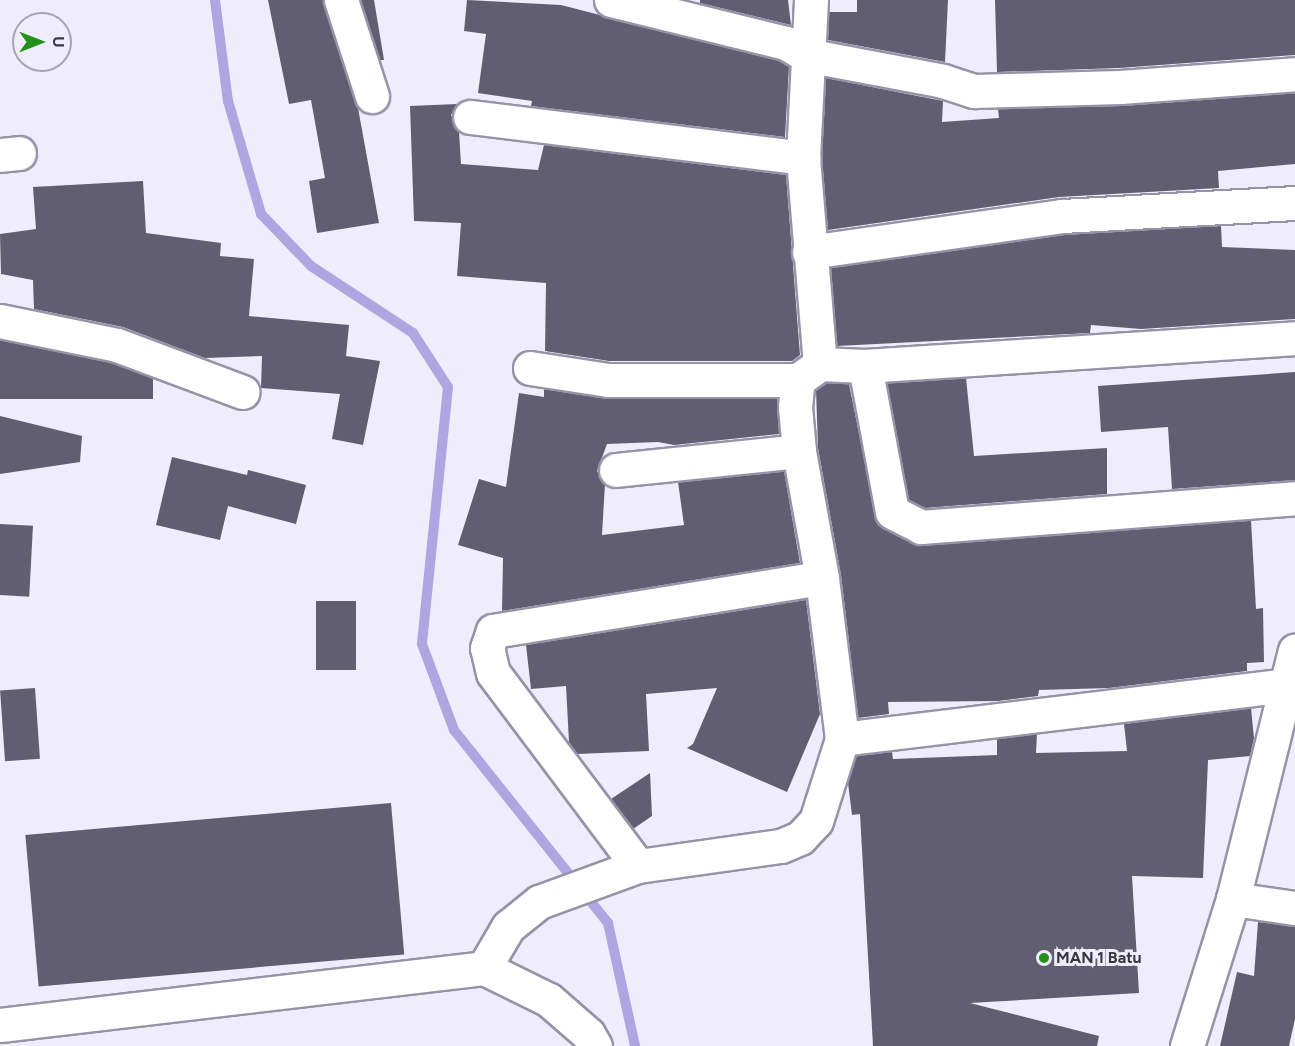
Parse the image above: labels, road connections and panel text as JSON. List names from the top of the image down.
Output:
{
  "places": ["MAN 1 Batu"],
  "north": "right"
}
